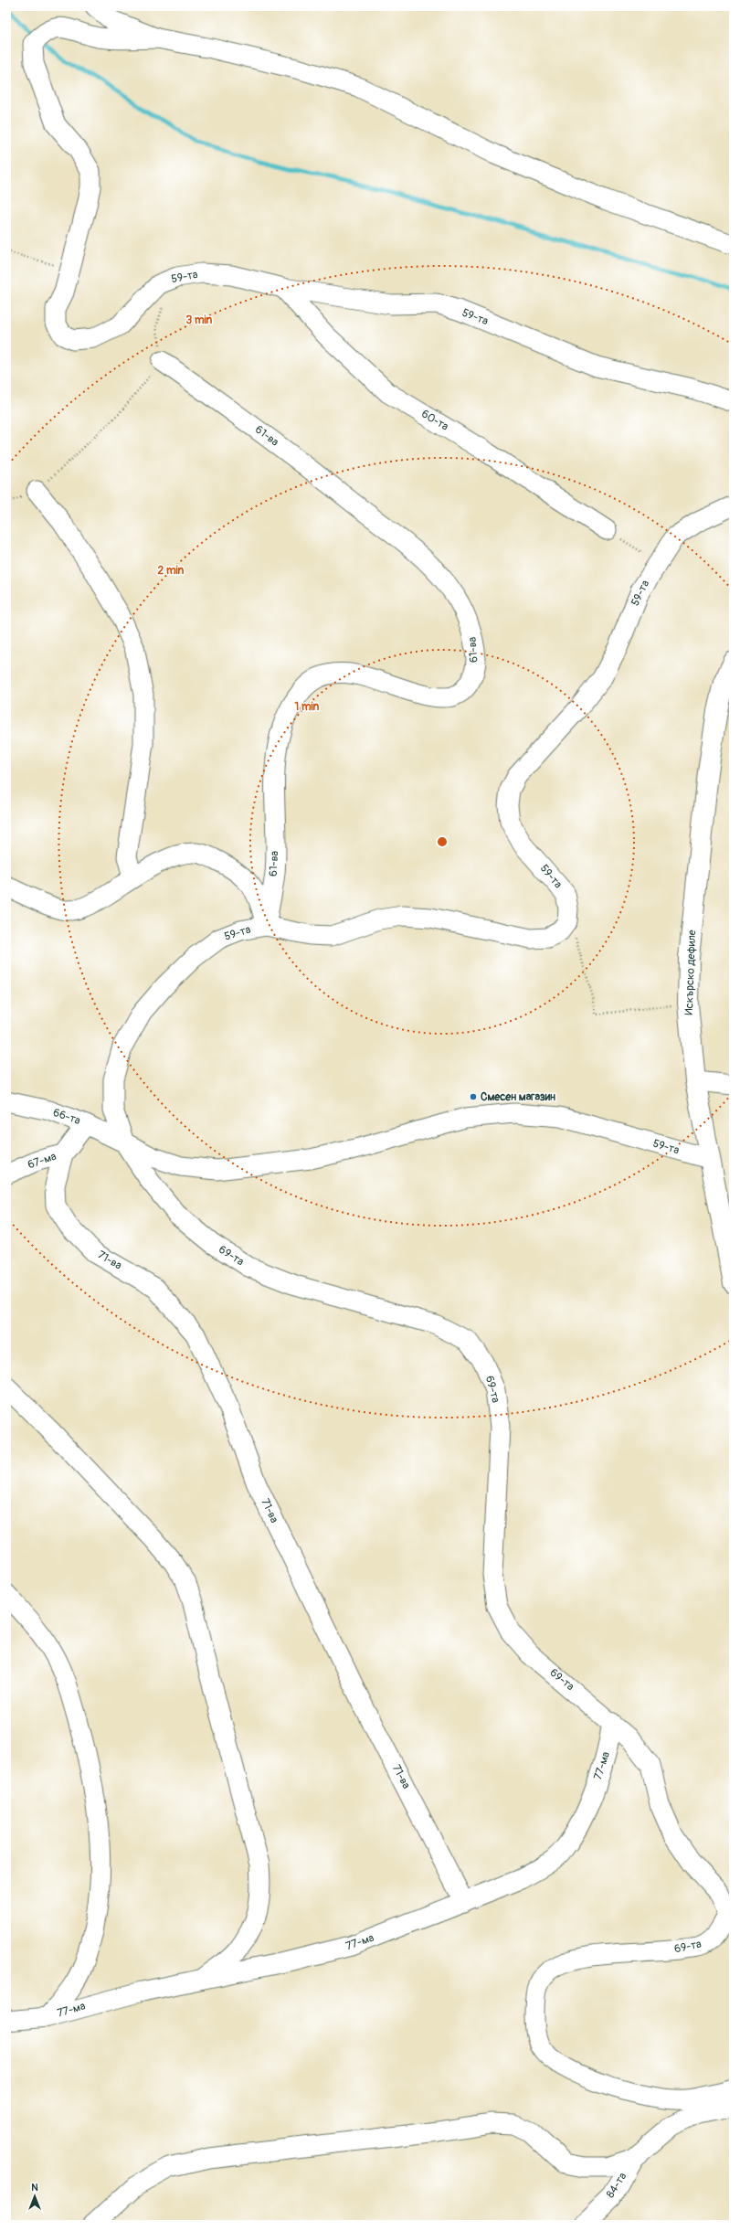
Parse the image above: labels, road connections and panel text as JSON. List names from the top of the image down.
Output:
{
  "streets": {
    "main road": ["Искърско дефиле"],
    "street": [
      "59-та",
      "60-та",
      "61-ва",
      "66-та",
      "67-ма",
      "69-та",
      "71-ва",
      "77-ма",
      "84-та"
    ]
  },
  "crossings": [
    ["59-та", "60-та"],
    ["59-та", "61-ва"],
    ["59-та", "Искърско дефиле"],
    ["59-та", "66-та"],
    ["59-та", "69-та"],
    ["66-та", "67-ма"],
    ["66-та", "69-та"],
    ["67-ма", "71-ва"],
    ["69-та", "77-ма"],
    ["71-ва", "77-ма"]
  ],
  "places": ["Смесен магазин"],
  "north": "top",
  "rings": ["3 min", "2 min", "1 min"]
}
